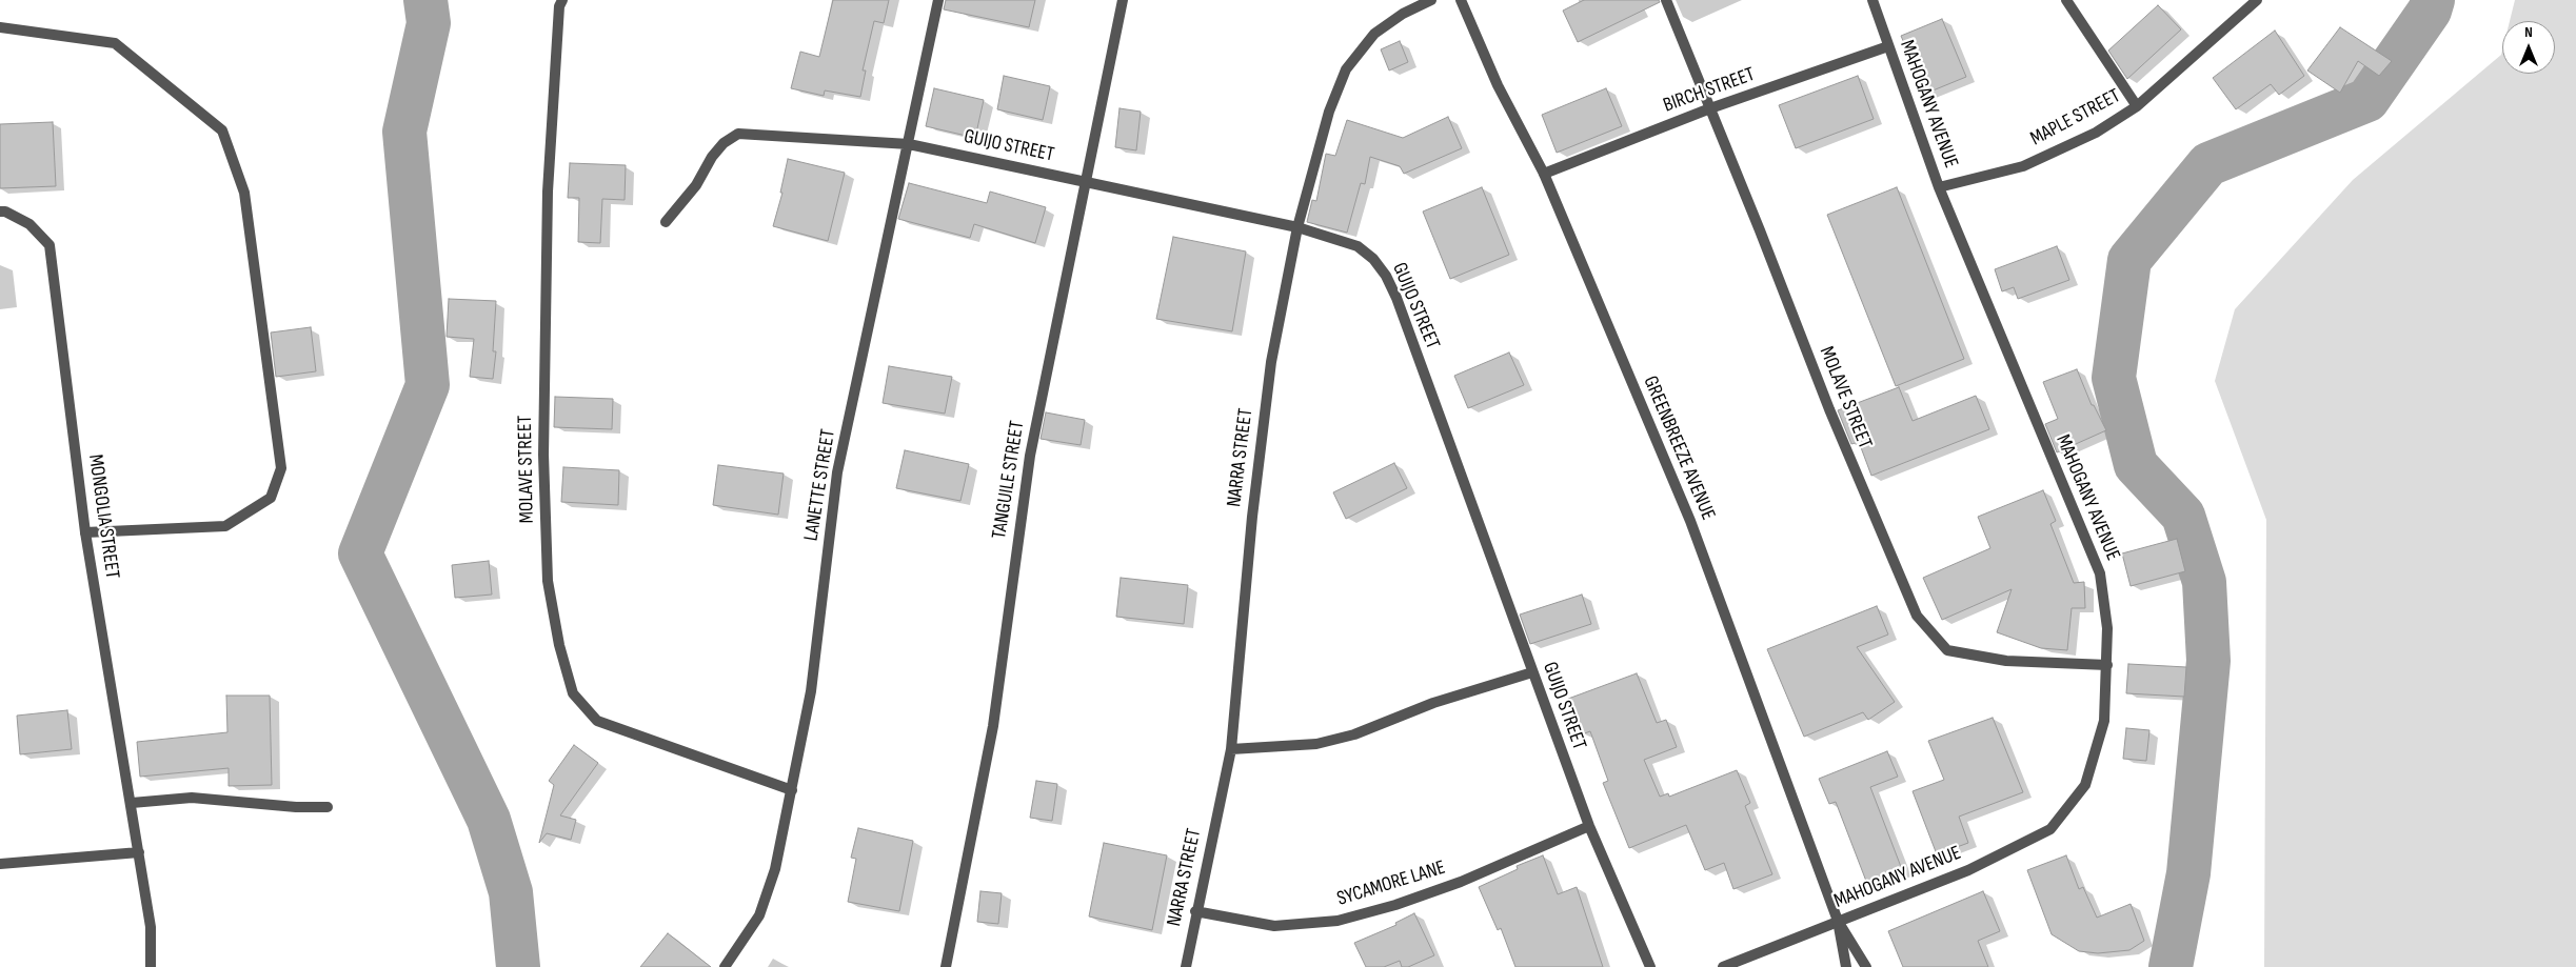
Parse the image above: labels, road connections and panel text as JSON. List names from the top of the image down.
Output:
{
  "streets": {
    "street": [
      "BIRCH STREET",
      "MAHOGANY AVENUE",
      "MAPLE STREET",
      "GUIJO STREET",
      "MOLAVE STREET",
      "GREENBREEZE AVENUE",
      "NARRA STREET",
      "TANGUILE STREET",
      "LANETTE STREET",
      "MONGOLIA STREET",
      "SYCAMORE LANE"
    ]
  },
  "crossings": [
    ["BIRCH STREET", "MAHOGANY AVENUE"],
    ["BIRCH STREET", "MOLAVE STREET"],
    ["BIRCH STREET", "GREENBREEZE AVENUE"],
    ["MAHOGANY AVENUE", "MAPLE STREET"],
    ["MAHOGANY AVENUE", "MOLAVE STREET"],
    ["MAHOGANY AVENUE", "GREENBREEZE AVENUE"],
    ["GUIJO STREET", "NARRA STREET"],
    ["GUIJO STREET", "TANGUILE STREET"],
    ["GUIJO STREET", "LANETTE STREET"],
    ["GUIJO STREET", "SYCAMORE LANE"],
    ["MOLAVE STREET", "LANETTE STREET"],
    ["NARRA STREET", "SYCAMORE LANE"]
  ],
  "north": "top"
}
